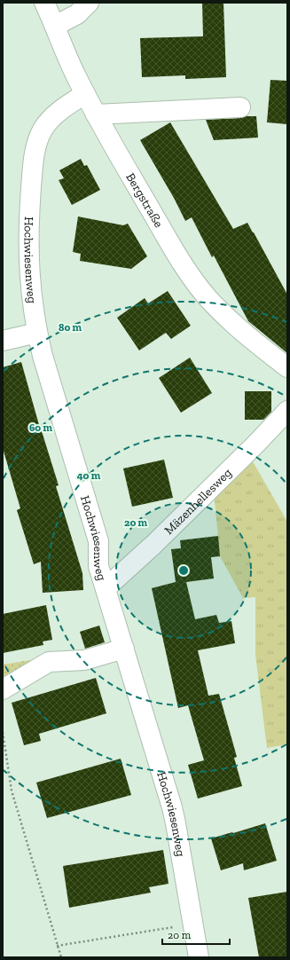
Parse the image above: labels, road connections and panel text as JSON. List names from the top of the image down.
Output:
{
  "streets": {
    "street": ["Bergstraße", "Hochwiesenweg", "Mäzenhellesweg"]
  },
  "crossings": [
    ["Bergstraße", "Hochwiesenweg"],
    ["Hochwiesenweg", "Mäzenhellesweg"]
  ],
  "scale_bar": "20 m",
  "rings": [
    "80 m",
    "60 m",
    "40 m",
    "20 m"
  ]
}
